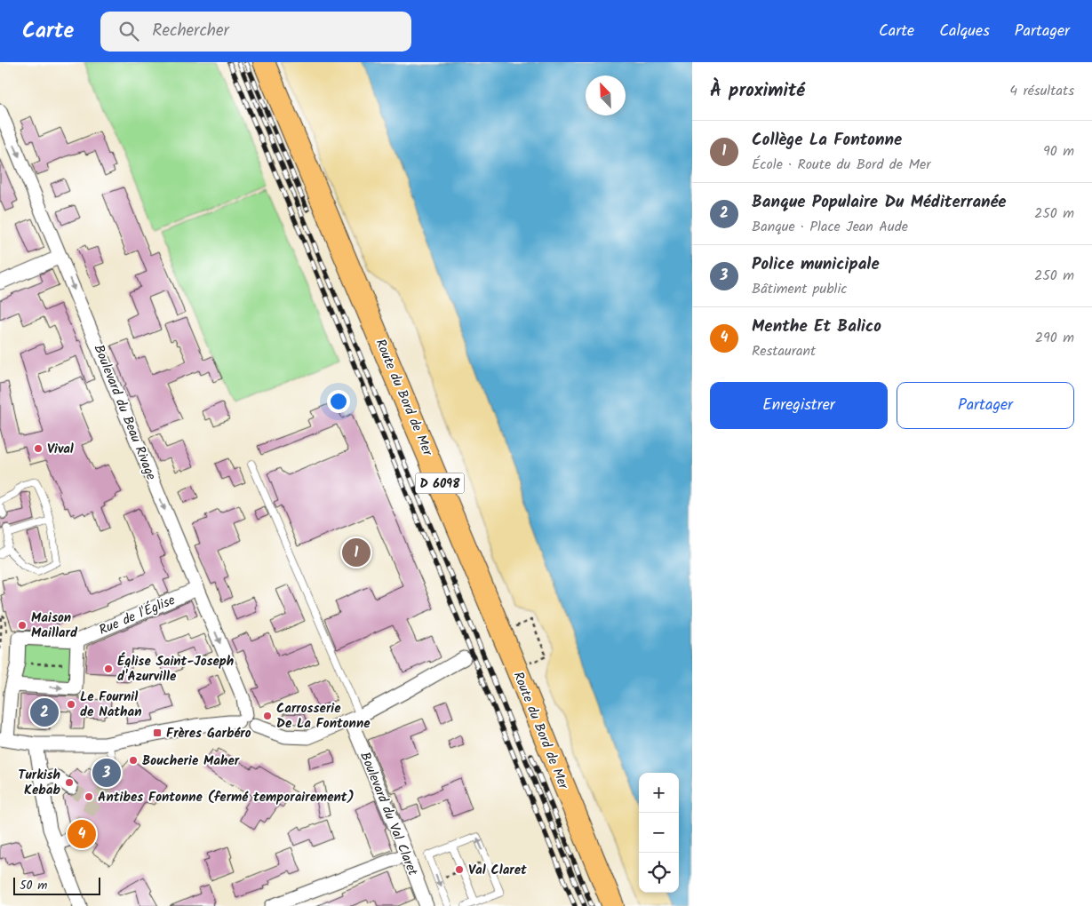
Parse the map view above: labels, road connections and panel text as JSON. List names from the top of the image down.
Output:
{
  "streets": {
    "main road": ["Route du Bord de Mer", "D 6098"],
    "street": ["Boulevard du Beau Rivage", "Rue de l'Église", "Boulevard du Val Claret"]
  },
  "crossings": [
    ["Boulevard du Beau Rivage", "Rue de l'Église"]
  ],
  "one_way": ["Boulevard du Beau Rivage"],
  "places": {
    "other": [
      "Vival",
      "Maison Maillard",
      "Église Saint-Joseph d'Azurville",
      "Le Fournil de Nathan",
      "Carrosserie De La Fontonne",
      "Boucherie Maher",
      "Turkish Kebab",
      "Antibes Fontonne (fermé temporairement)",
      "Val Claret"
    ],
    "transit": ["Frères Garbéro"]
  },
  "scale_bar": "50 m",
  "north": "top left",
  "page": {
    "header": "Carte",
    "search": "Rechercher",
    "nav": ["Carte", "Calques", "Partager"],
    "heading": ["À proximité", "4 résultats"],
    "list": [
      {
        "mark": "1",
        "name": "Collège La Fontonne",
        "note": "École · Route du Bord de Mer",
        "value": "90 m"
      },
      {
        "mark": "2",
        "name": "Banque Populaire Du Méditerranée",
        "note": "Banque · Place Jean Aude",
        "value": "250 m"
      },
      {
        "mark": "3",
        "name": "Police municipale",
        "note": "Bâtiment public",
        "value": "250 m"
      },
      {
        "mark": "4",
        "name": "Menthe Et Balico",
        "note": "Restaurant",
        "value": "290 m"
      }
    ],
    "buttons": ["Enregistrer", "Partager"],
    "pins": [
      "1",
      "2",
      "3",
      "4"
    ],
    "map_buttons": ["+", "−"],
    "scale": "50 m"
  }
}
